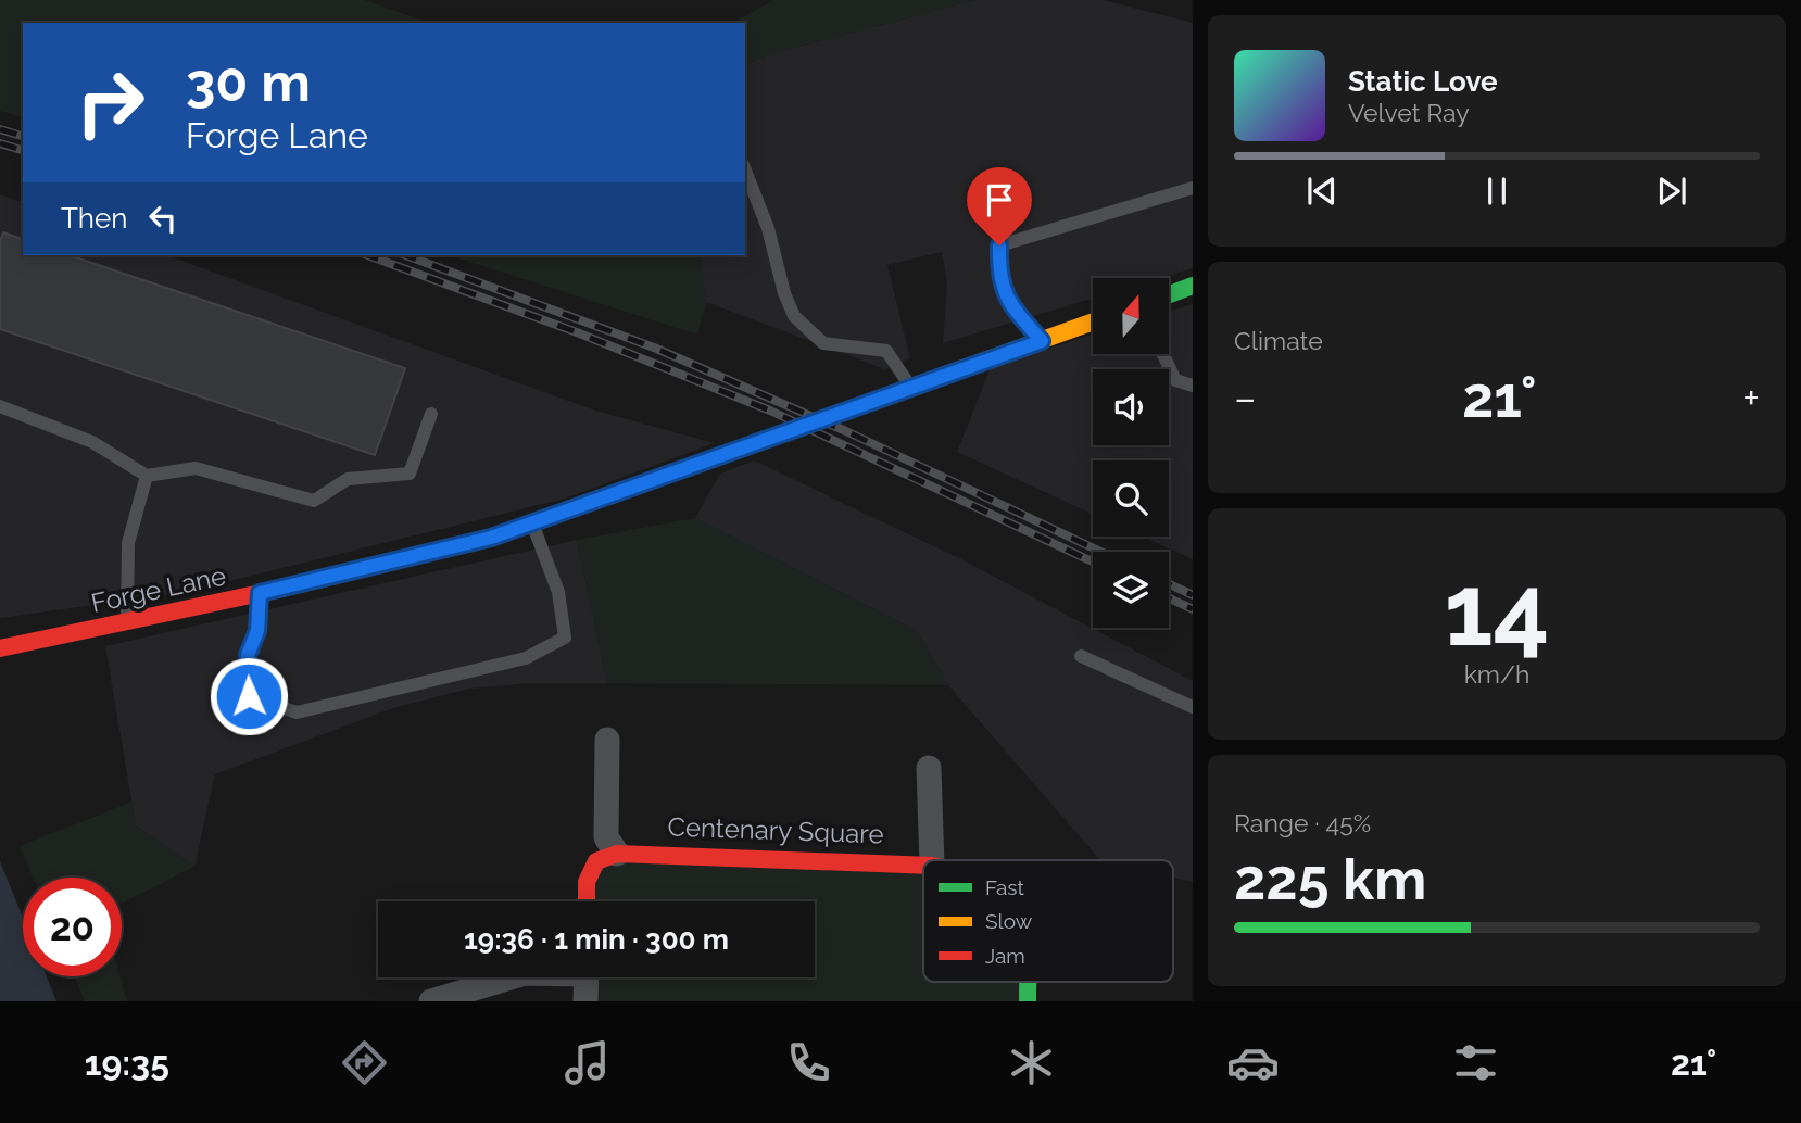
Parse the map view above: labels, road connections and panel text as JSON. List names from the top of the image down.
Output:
{
  "streets": {
    "street": ["Forge Lane", "Centenary Square"]
  },
  "legend": ["Fast", "Slow", "Jam"],
  "north": "top",
  "page": {
    "turn": ["30 m", "Forge Lane"],
    "song": ["Static Love", "Velvet Ray"],
    "then": "Then",
    "tile": [
      "Climate",
      ["14", "km/h"],
      ["Range · 45%", "225 km"]
    ],
    "heat": ["−", "21°", "+"],
    "limit": "20",
    "trip": "19:36 · 1 min · 300 m",
    "tabs": ["19:35", "21°"]
  }
}
